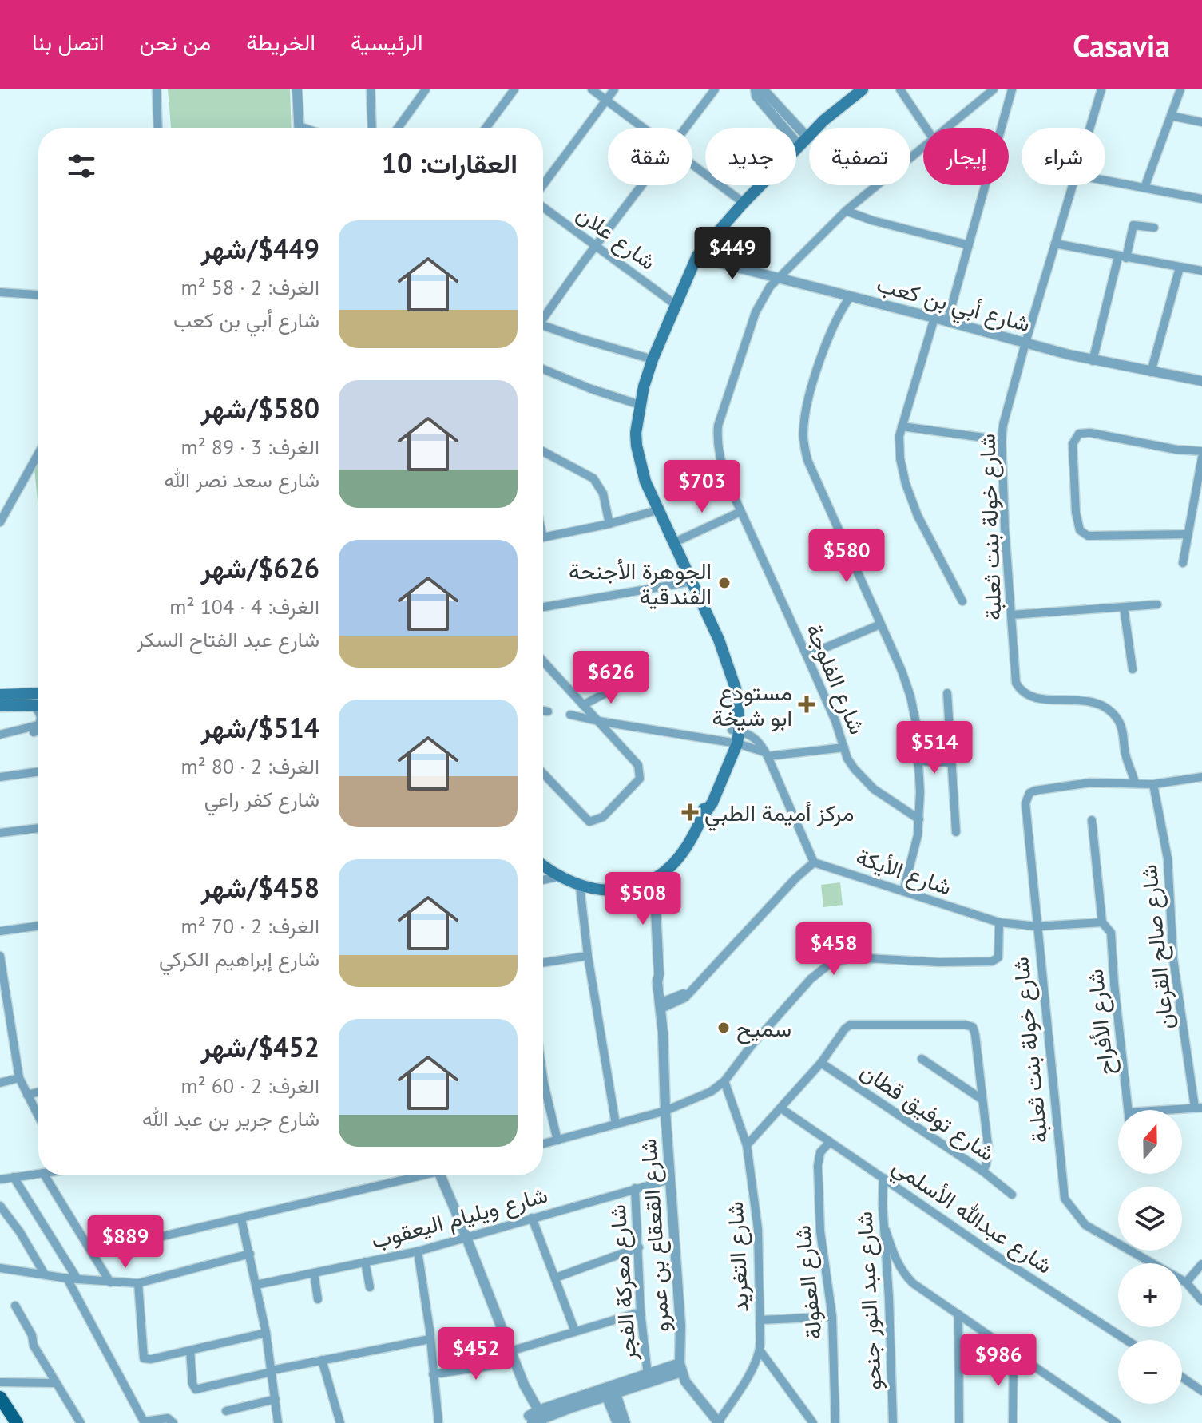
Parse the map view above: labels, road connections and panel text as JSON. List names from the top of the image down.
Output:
{
  "streets": {
    "street": [
      "شارع علان",
      "شارع أبي بن كعب",
      "شارع خولة بنت ثعلبة",
      "شارع الفلوجة",
      "شارع الأيكة",
      "شارع صالح القرعان",
      "شارع الأفراح",
      "شارع توفيق قطان",
      "شارع عبدالله الأسلمي",
      "شارع ويليام اليعقوب",
      "شارع القعقاع بن عمرو",
      "شارع التغريد",
      "شارع معركة الفجر",
      "شارع العفولة",
      "شارع عبد النور جنحو"
    ]
  },
  "crossings": [
    ["شارع أبي بن كعب", "شارع خولة بنت ثعلبة"],
    ["شارع أبي بن كعب", "شارع الفلوجة"],
    ["شارع خولة بنت ثعلبة", "شارع الأيكة"],
    ["شارع خولة بنت ثعلبة", "شارع صالح القرعان"],
    ["شارع الأيكة", "شارع الأفراح"],
    ["شارع عبدالله الأسلمي", "شارع العفولة"],
    ["شارع عبدالله الأسلمي", "شارع عبد النور جنحو"],
    ["شارع ويليام اليعقوب", "شارع القعقاع بن عمرو"],
    ["شارع ويليام اليعقوب", "شارع معركة الفجر"]
  ],
  "places": {
    "other": ["الجوهرة الأجنحة الفندقية", "سميح"],
    "health": ["مستودع ابو شيخة", "مركز أميمة الطبي"]
  },
  "north": "top",
  "page": {
    "header": "Casavia",
    "nav": [
      "الرئيسية",
      "الخريطة",
      "من نحن",
      "اتصل بنا"
    ],
    "chip": [
      "شراء",
      "إيجار",
      "تصفية",
      "جديد",
      "شقة"
    ],
    "heading": "العقارات: 10",
    "list": [
      {
        "name": "$449/شهر",
        "note": "الغرف: 2 · 58 m² · شارع أبي بن كعب"
      },
      {
        "name": "$580/شهر",
        "note": "الغرف: 3 · 89 m² · شارع سعد نصر الله"
      },
      {
        "name": "$626/شهر",
        "note": "الغرف: 4 · 104 m² · شارع عبد الفتاح السكر"
      },
      {
        "name": "$514/شهر",
        "note": "الغرف: 2 · 80 m² · شارع كفر راعي"
      },
      {
        "name": "$458/شهر",
        "note": "الغرف: 2 · 70 m² · شارع إبراهيم الكركي"
      },
      {
        "name": "$452/شهر",
        "note": "الغرف: 2 · 60 m² · شارع جرير بن عبد الله"
      }
    ],
    "price": [
      "$449",
      "$703",
      "$580",
      "$626",
      "$514",
      "$508",
      "$458",
      "$889",
      "$452",
      "$986"
    ],
    "map_buttons": ["+", "−"]
  }
}
